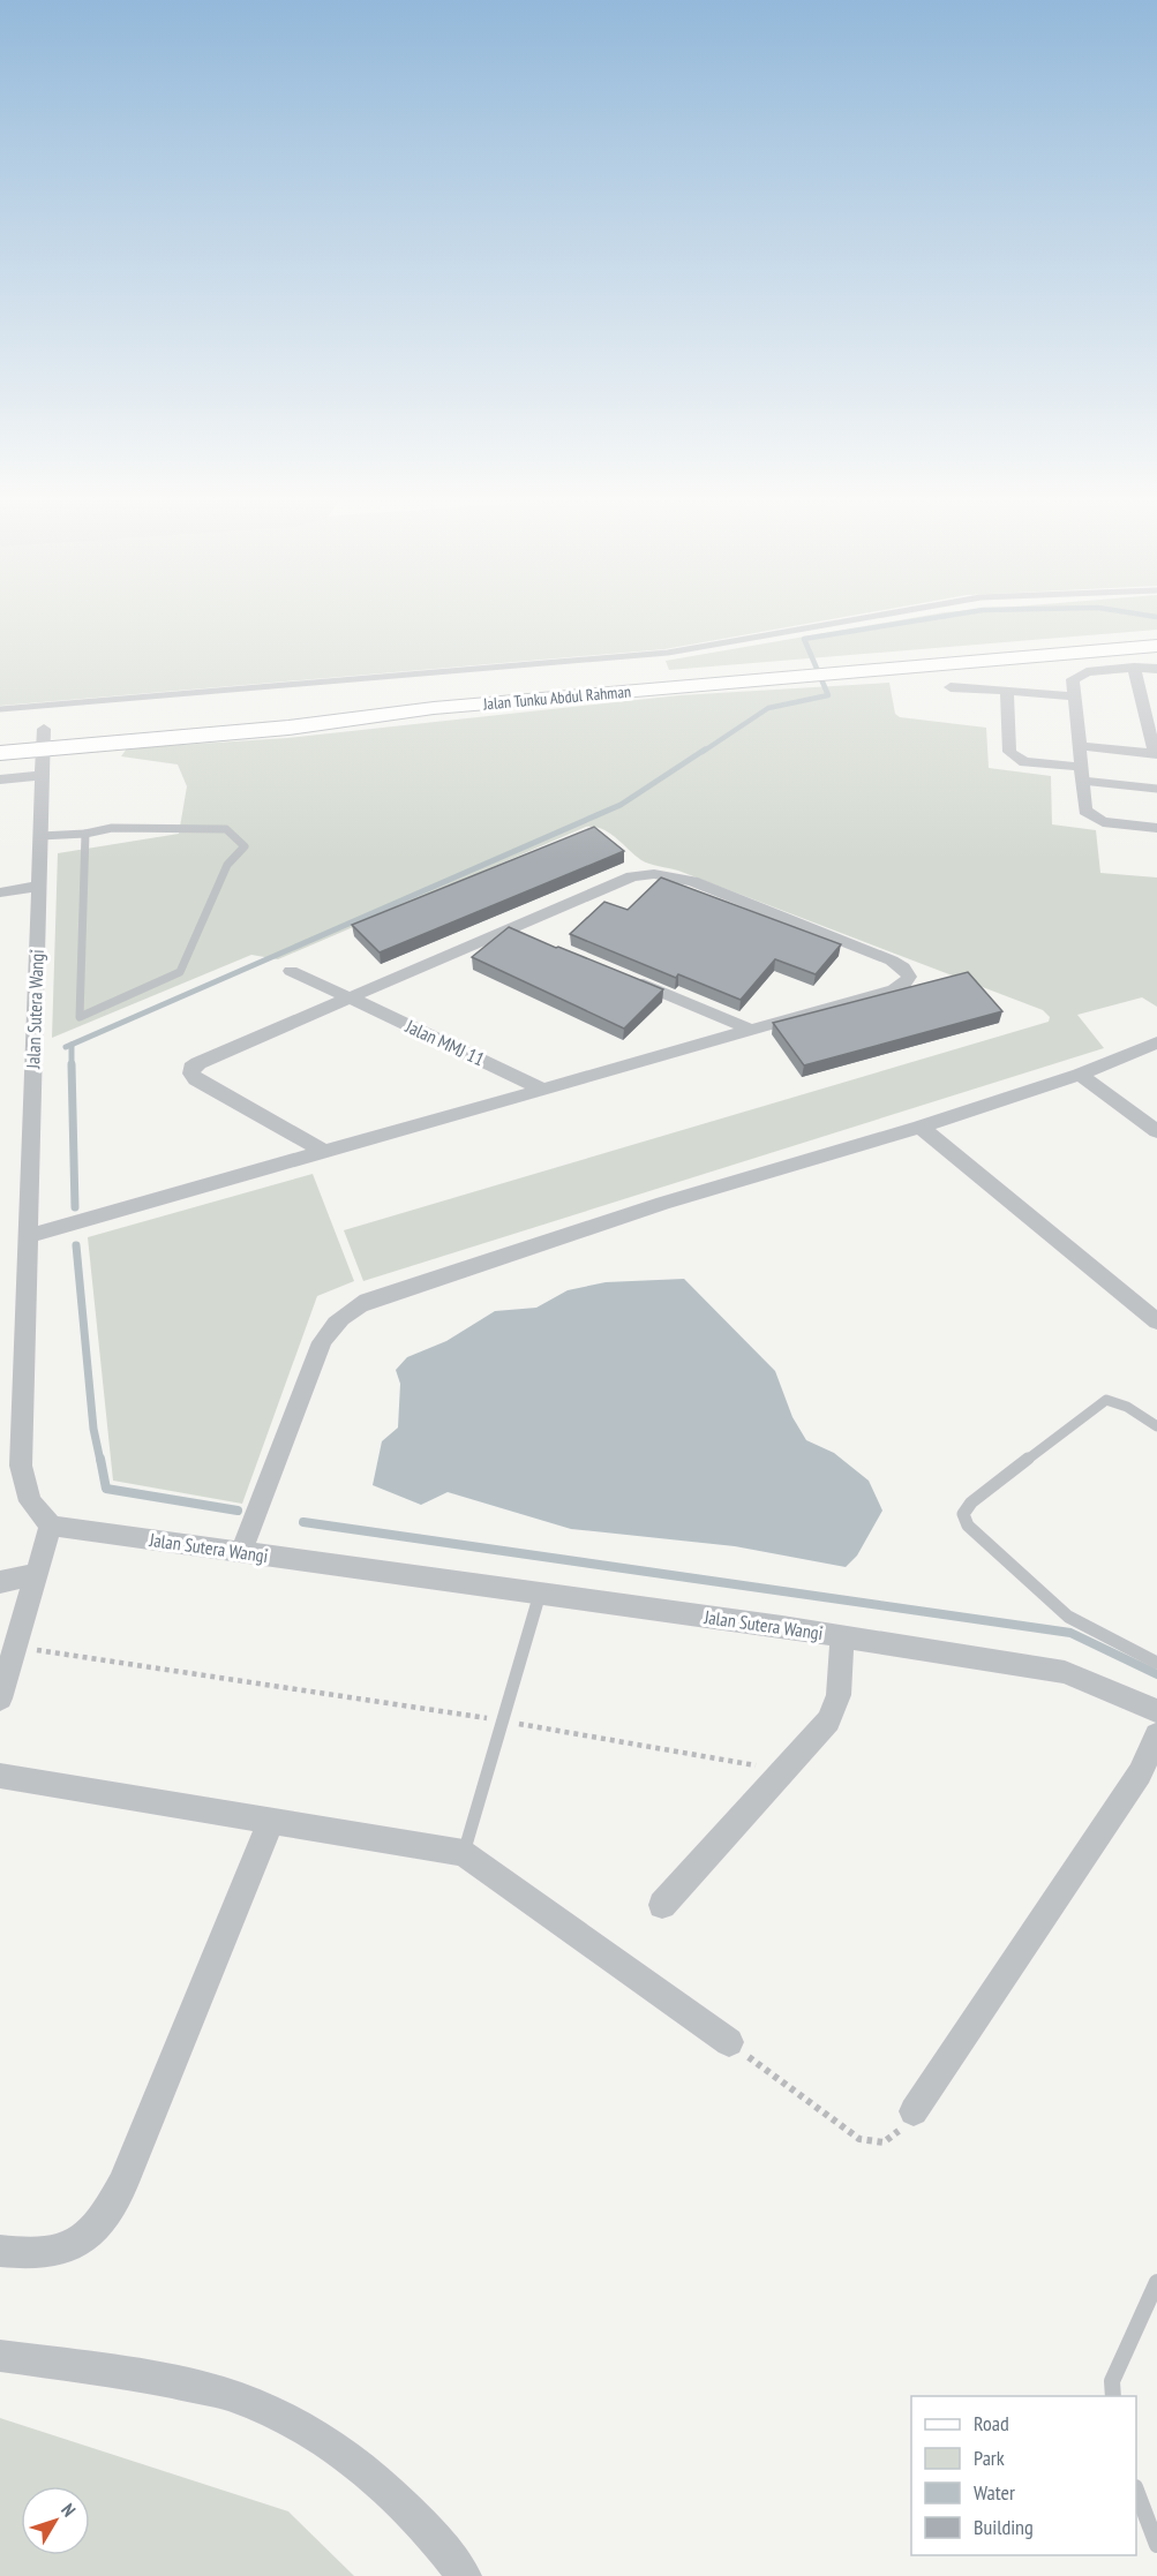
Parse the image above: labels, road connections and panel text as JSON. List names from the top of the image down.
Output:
{
  "streets": {
    "main road": ["Jalan Tunku Abdul Rahman"],
    "street": ["Jalan Sutera Wangi", "Jalan MMJ 11"]
  },
  "crossings": [
    ["Jalan Tunku Abdul Rahman", "Jalan Sutera Wangi"]
  ],
  "legend": [
    "Road",
    "Park",
    "Water",
    "Building"
  ],
  "north": "top right"
}
